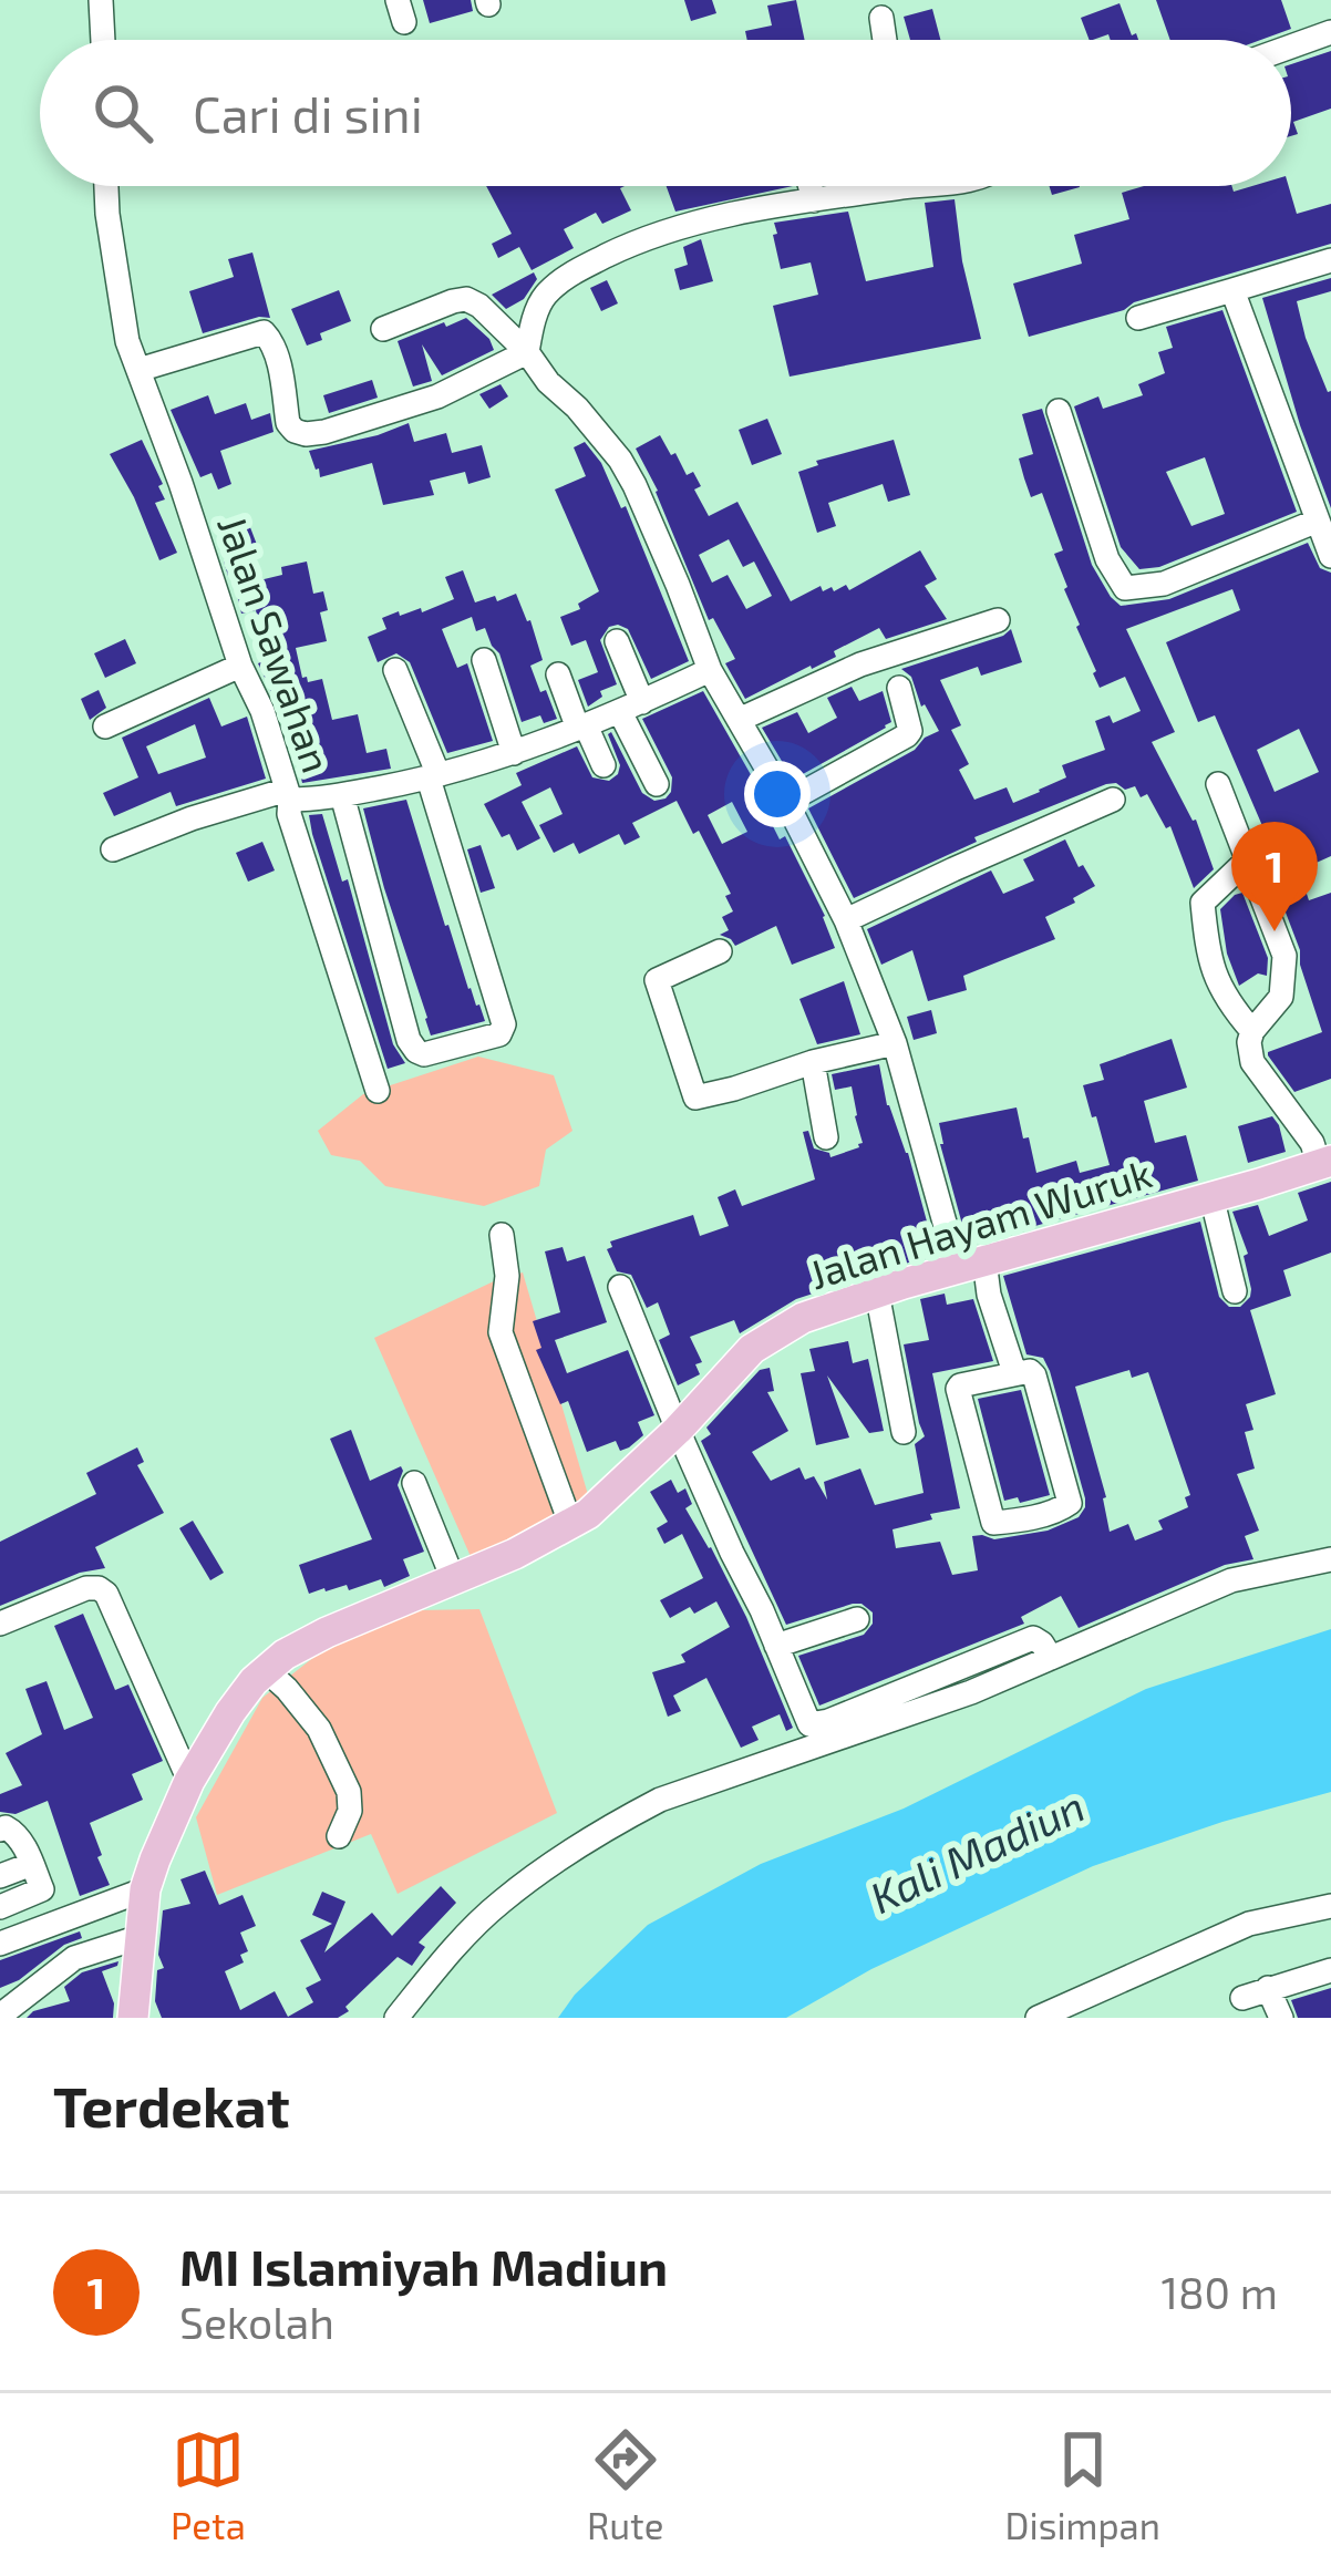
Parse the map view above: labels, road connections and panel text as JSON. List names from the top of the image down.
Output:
{
  "streets": {
    "main road": ["Jalan Hayam Wuruk"],
    "street": ["Jalan Sawahan"]
  },
  "water": ["Kali Madiun"],
  "page": {
    "search": "Cari di sini",
    "pins": "1",
    "heading": "Terdekat",
    "list": [
      {
        "mark": "1",
        "name": "MI Islamiyah Madiun",
        "note": "Sekolah",
        "value": "180 m"
      }
    ],
    "nav": ["Peta", "Rute", "Disimpan"]
  }
}
